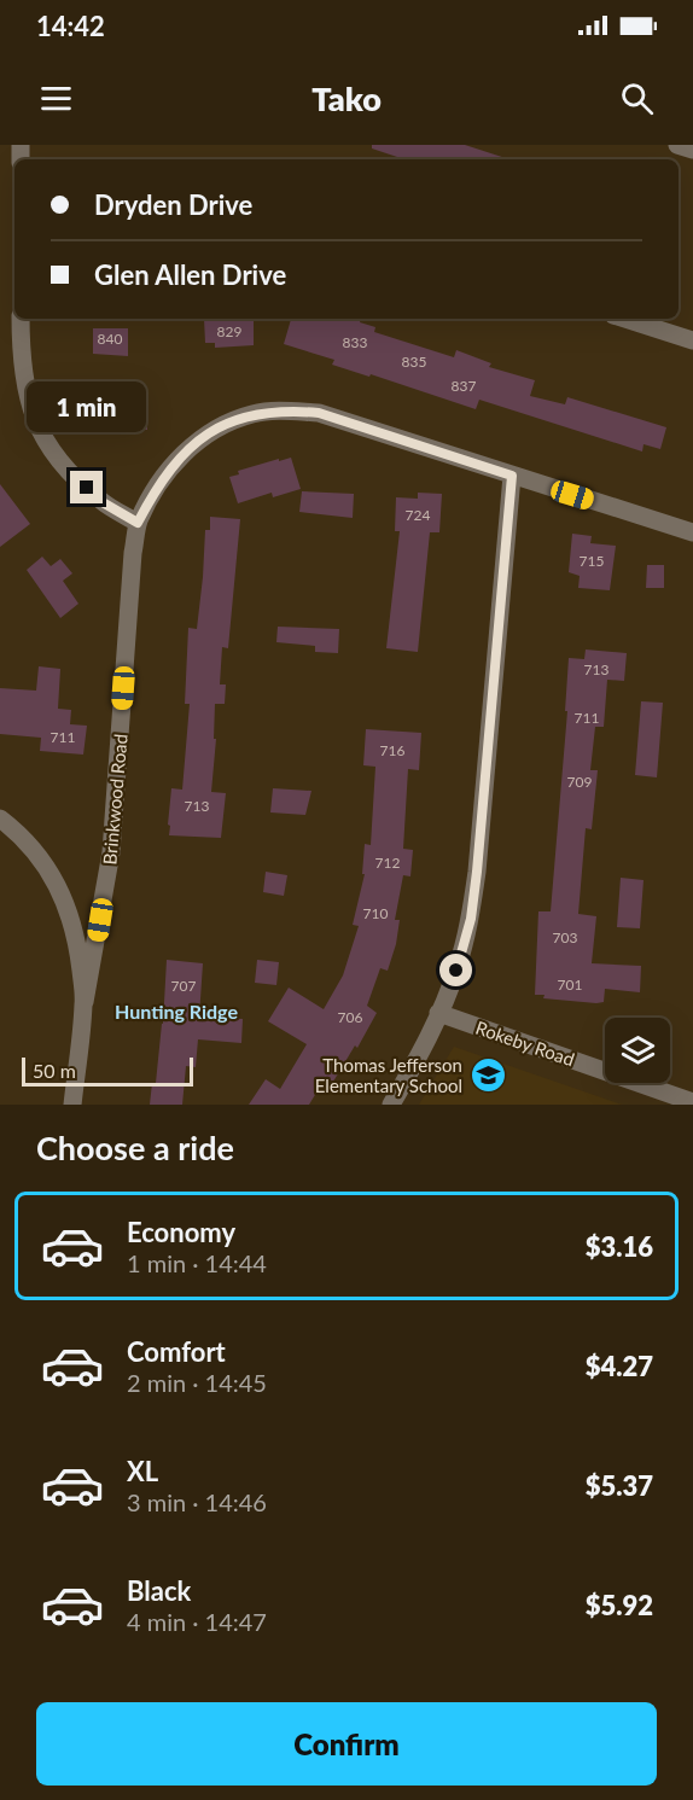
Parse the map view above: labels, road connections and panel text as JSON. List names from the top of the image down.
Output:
{
  "streets": {
    "street": ["Brinkwood Road", "Rokeby Road"]
  },
  "districts": ["Hunting Ridge"],
  "places": {
    "school or university": ["Thomas Jefferson Elementary School"]
  },
  "house_numbers": [
    "829",
    "840",
    "833",
    "835",
    "837",
    "724",
    "715",
    "713",
    "711",
    "711",
    "716",
    "709",
    "713",
    "712",
    "710",
    "703",
    "701",
    "707",
    "706"
  ],
  "scale_bar": "50 m",
  "page": {
    "status": "14:42",
    "header": "Tako",
    "banner": ["Dryden Drive", "Glen Allen Drive"],
    "bubble": "1 min",
    "scale": "50 m",
    "heading": "Choose a ride",
    "list": [
      {
        "name": "Economy",
        "note": "1 min · 14:44",
        "value": "$3.16"
      },
      {
        "name": "Comfort",
        "note": "2 min · 14:45",
        "value": "$4.27"
      },
      {
        "name": "XL",
        "note": "3 min · 14:46",
        "value": "$5.37"
      },
      {
        "name": "Black",
        "note": "4 min · 14:47",
        "value": "$5.92"
      }
    ],
    "buttons": "Confirm"
  }
}
